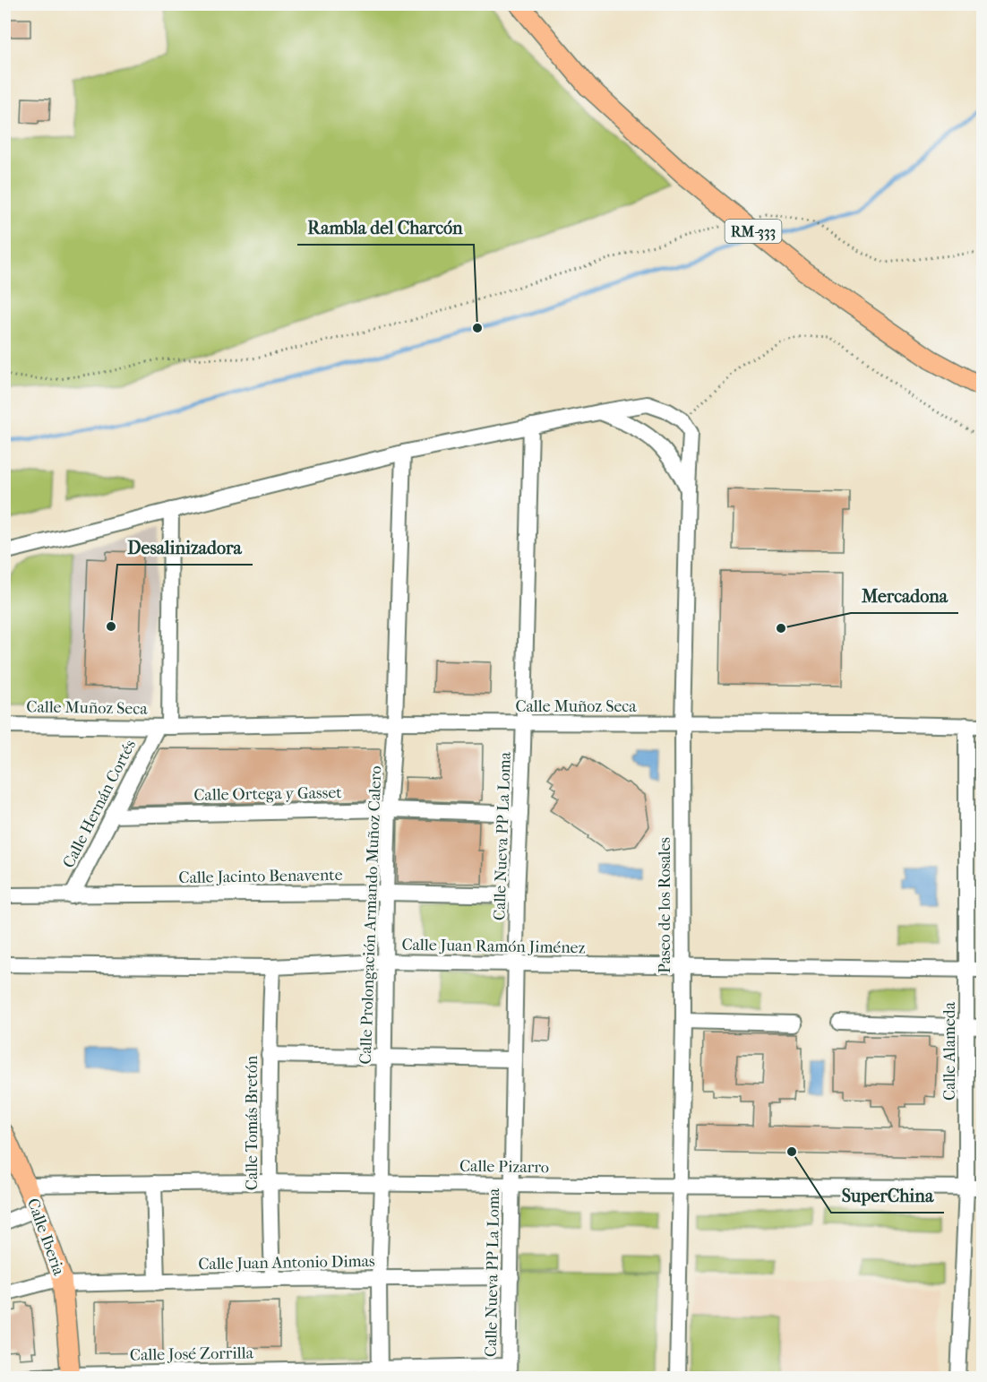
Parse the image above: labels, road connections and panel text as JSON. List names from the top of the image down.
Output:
{
  "streets": {
    "main road": ["RM-333", "Calle Iberia"],
    "street": [
      "Calle Muñoz Seca",
      "Calle Ortega y Gasset",
      "Calle Hernán Cortés",
      "Calle Nueva PP La Loma",
      "Calle Jacinto Benavente",
      "Paseo de los Rosales",
      "Calle Prolongación Armando Muñoz Calero",
      "Calle Juan Ramón Jiménez",
      "Calle Alameda",
      "Calle Tomás Bretón",
      "Calle Pizarro",
      "Calle Juan Antonio Dimas",
      "Calle José Zorrilla"
    ]
  },
  "crossings": [
    ["Calle Muñoz Seca", "Calle Hernán Cortés"],
    ["Calle Muñoz Seca", "Calle Nueva PP La Loma"],
    ["Calle Muñoz Seca", "Paseo de los Rosales"],
    ["Calle Muñoz Seca", "Calle Prolongación Armando Muñoz Calero"],
    ["Calle Muñoz Seca", "Calle Alameda"],
    ["Calle Ortega y Gasset", "Calle Hernán Cortés"],
    ["Calle Ortega y Gasset", "Calle Nueva PP La Loma"],
    ["Calle Ortega y Gasset", "Calle Prolongación Armando Muñoz Calero"],
    ["Calle Hernán Cortés", "Calle Jacinto Benavente"],
    ["Calle Nueva PP La Loma", "Calle Jacinto Benavente"],
    ["Calle Nueva PP La Loma", "Calle Juan Ramón Jiménez"],
    ["Calle Nueva PP La Loma", "Calle Pizarro"],
    ["Calle Nueva PP La Loma", "Calle Juan Antonio Dimas"],
    ["Calle Nueva PP La Loma", "Calle José Zorrilla"],
    ["Calle Jacinto Benavente", "Calle Prolongación Armando Muñoz Calero"],
    ["Paseo de los Rosales", "Calle Juan Ramón Jiménez"],
    ["Paseo de los Rosales", "Calle Pizarro"],
    ["Calle Prolongación Armando Muñoz Calero", "Calle Juan Ramón Jiménez"],
    ["Calle Prolongación Armando Muñoz Calero", "Calle Pizarro"],
    ["Calle Prolongación Armando Muñoz Calero", "Calle Juan Antonio Dimas"],
    ["Calle Prolongación Armando Muñoz Calero", "Calle José Zorrilla"],
    ["Calle Juan Ramón Jiménez", "Calle Alameda"],
    ["Calle Juan Ramón Jiménez", "Calle Tomás Bretón"],
    ["Calle Alameda", "Calle Pizarro"],
    ["Calle Tomás Bretón", "Calle Pizarro"],
    ["Calle Tomás Bretón", "Calle Juan Antonio Dimas"],
    ["Calle Pizarro", "Calle Iberia"],
    ["Calle Iberia", "Calle Juan Antonio Dimas"],
    ["Calle Iberia", "Calle José Zorrilla"]
  ],
  "places": [
    "Rambla del Charcón",
    "Desalinizadora",
    "Mercadona",
    "SuperChina"
  ]
}
